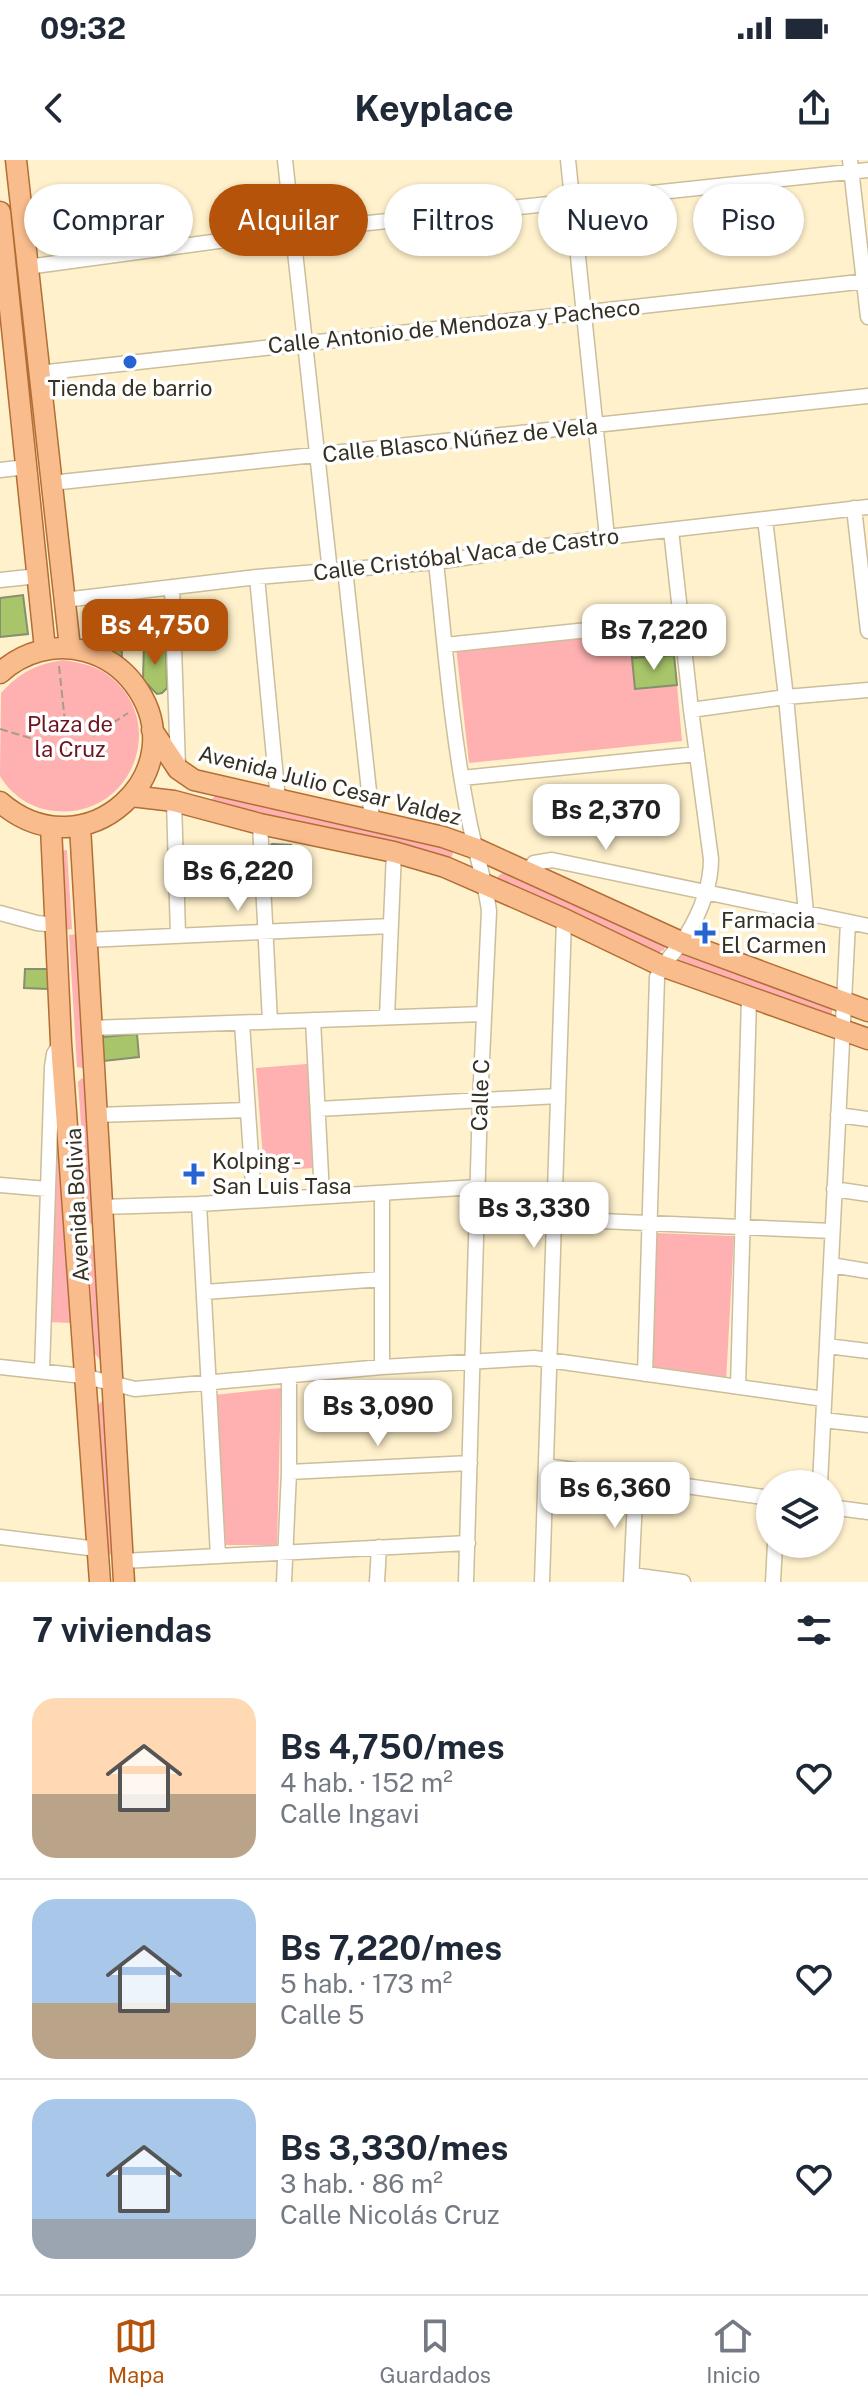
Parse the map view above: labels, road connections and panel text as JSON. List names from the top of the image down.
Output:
{
  "streets": {
    "main road": ["Avenida Julio Cesar Valdez", "Avenida Bolivia"],
    "street": [
      "Calle Antonio de Mendoza y Pacheco",
      "Calle Blasco Núñez de Vela",
      "Calle Cristóbal Vaca de Castro",
      "Calle C"
    ]
  },
  "crossings": [
    ["Calle Cristóbal Vaca de Castro", "Calle C"],
    ["Avenida Julio Cesar Valdez", "Calle C"]
  ],
  "parks": ["Plaza de la Cruz"],
  "places": {
    "other": ["Tienda de barrio"],
    "health": ["Farmacia El Carmen", "Kolping - San Luis Tasa"]
  },
  "page": {
    "status": "09:32",
    "header": "Keyplace",
    "chip": [
      "Comprar",
      "Alquilar",
      "Filtros",
      "Nuevo",
      "Piso"
    ],
    "price": [
      "Bs 4,750",
      "Bs 7,220",
      "Bs 2,370",
      "Bs 6,220",
      "Bs 3,330",
      "Bs 3,090",
      "Bs 6,360"
    ],
    "heading": "7 viviendas",
    "list": [
      {
        "name": "Bs 4,750/mes",
        "note": "4 hab. · 152 m² · Calle Ingavi"
      },
      {
        "name": "Bs 7,220/mes",
        "note": "5 hab. · 173 m² · Calle 5"
      },
      {
        "name": "Bs 3,330/mes",
        "note": "3 hab. · 86 m² · Calle Nicolás Cruz"
      }
    ],
    "tabs": ["Mapa", "Guardados", "Inicio"]
  }
}
